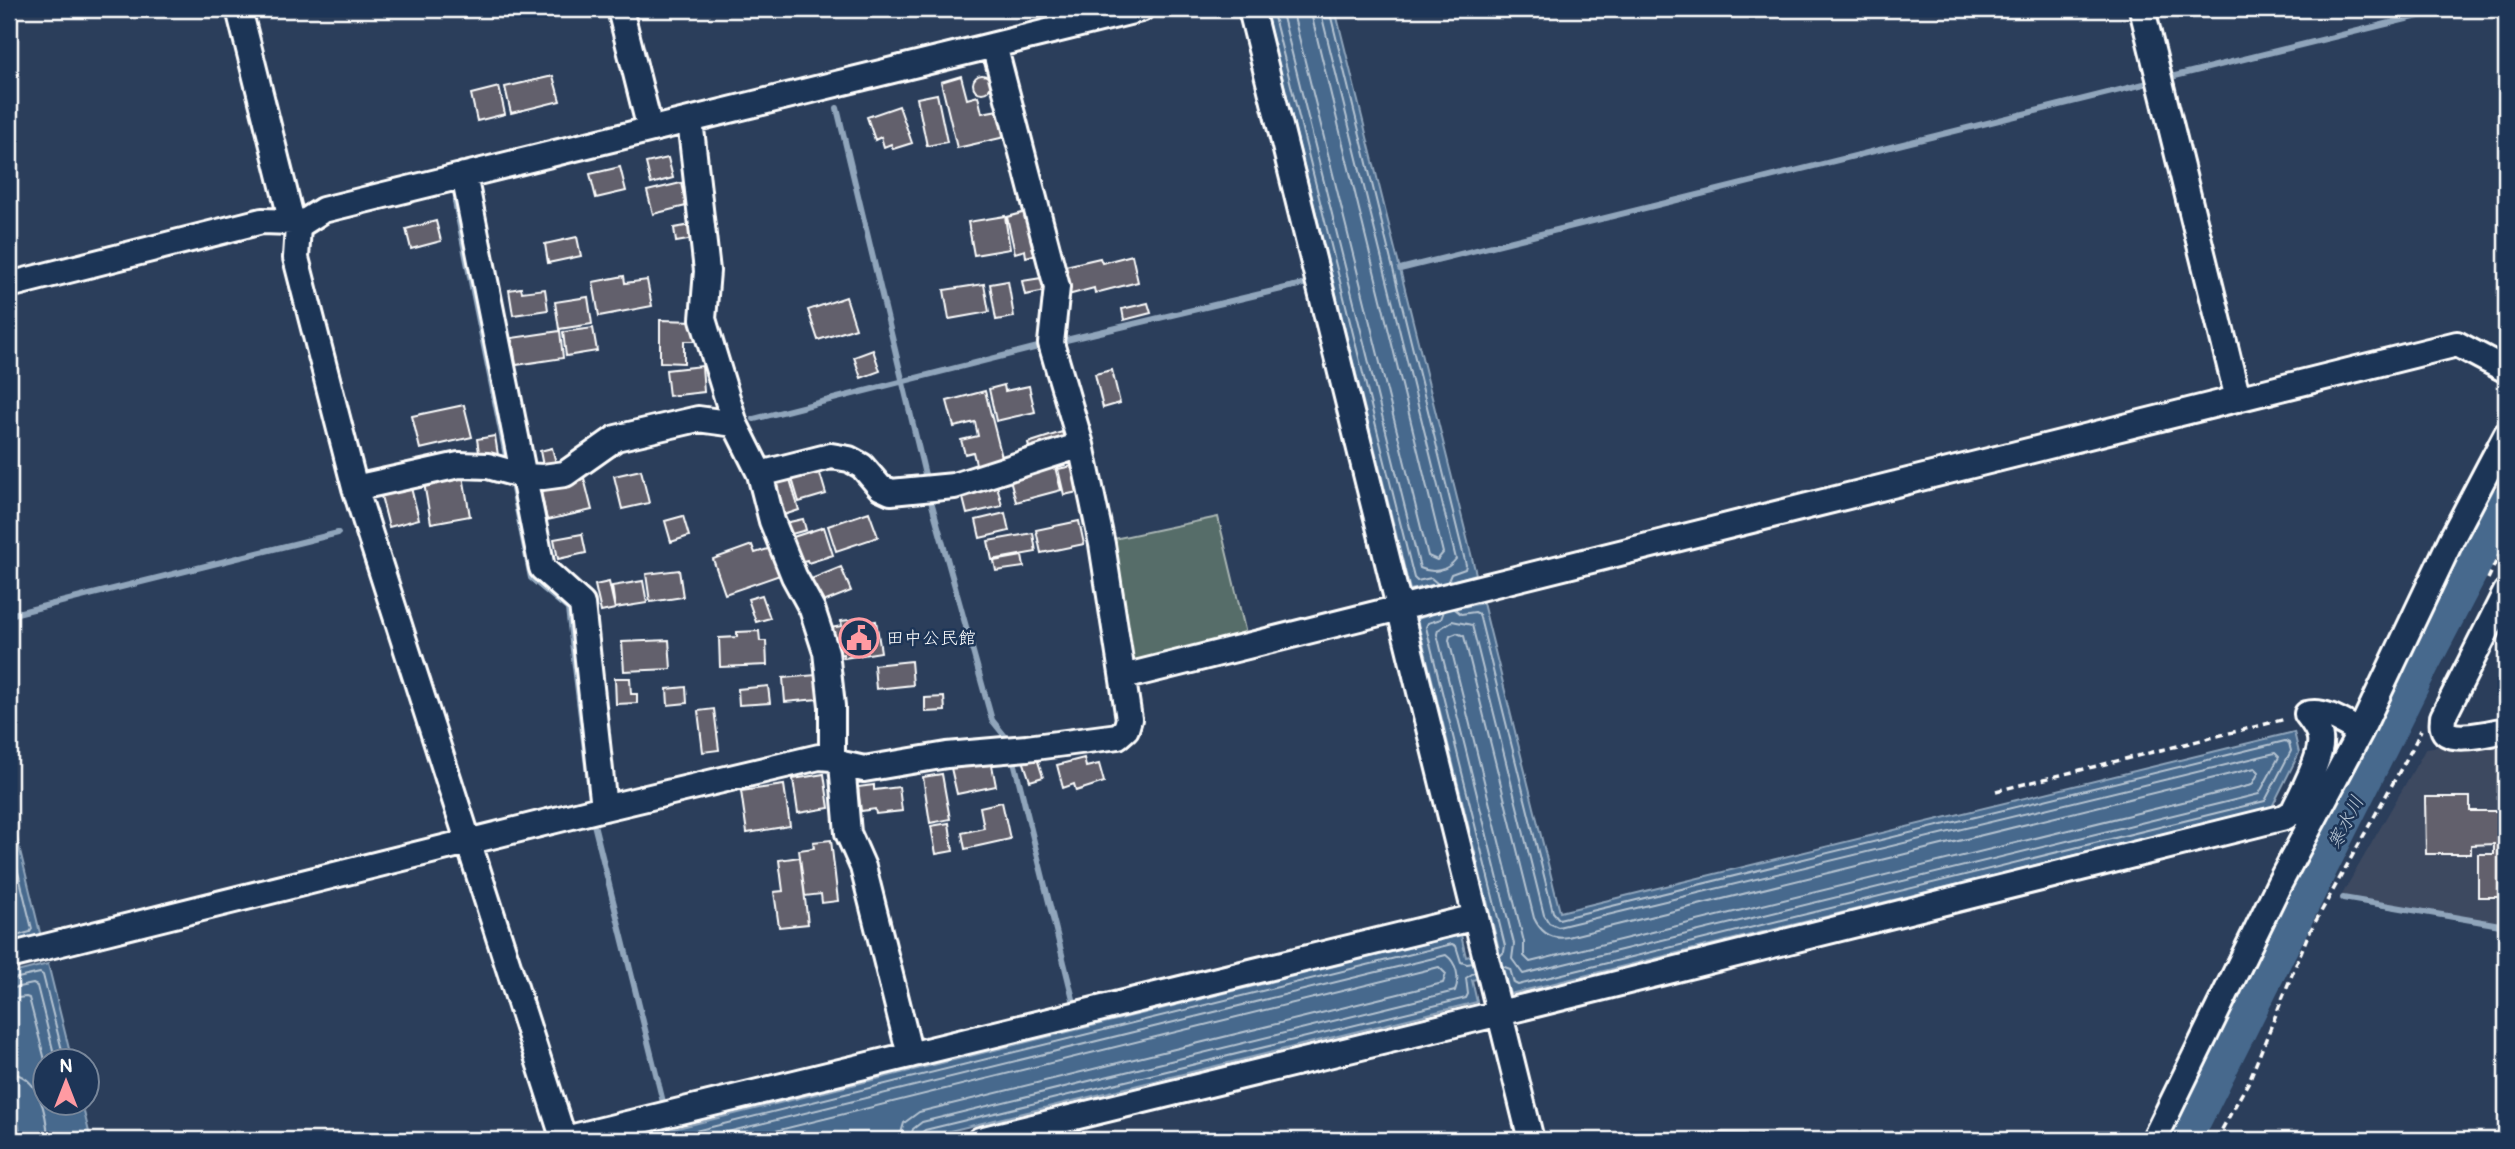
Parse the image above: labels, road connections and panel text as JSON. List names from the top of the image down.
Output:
{
  "water": ["寒水川"],
  "places": {
    "public building": ["田中公民館"]
  },
  "north": "top"
}
